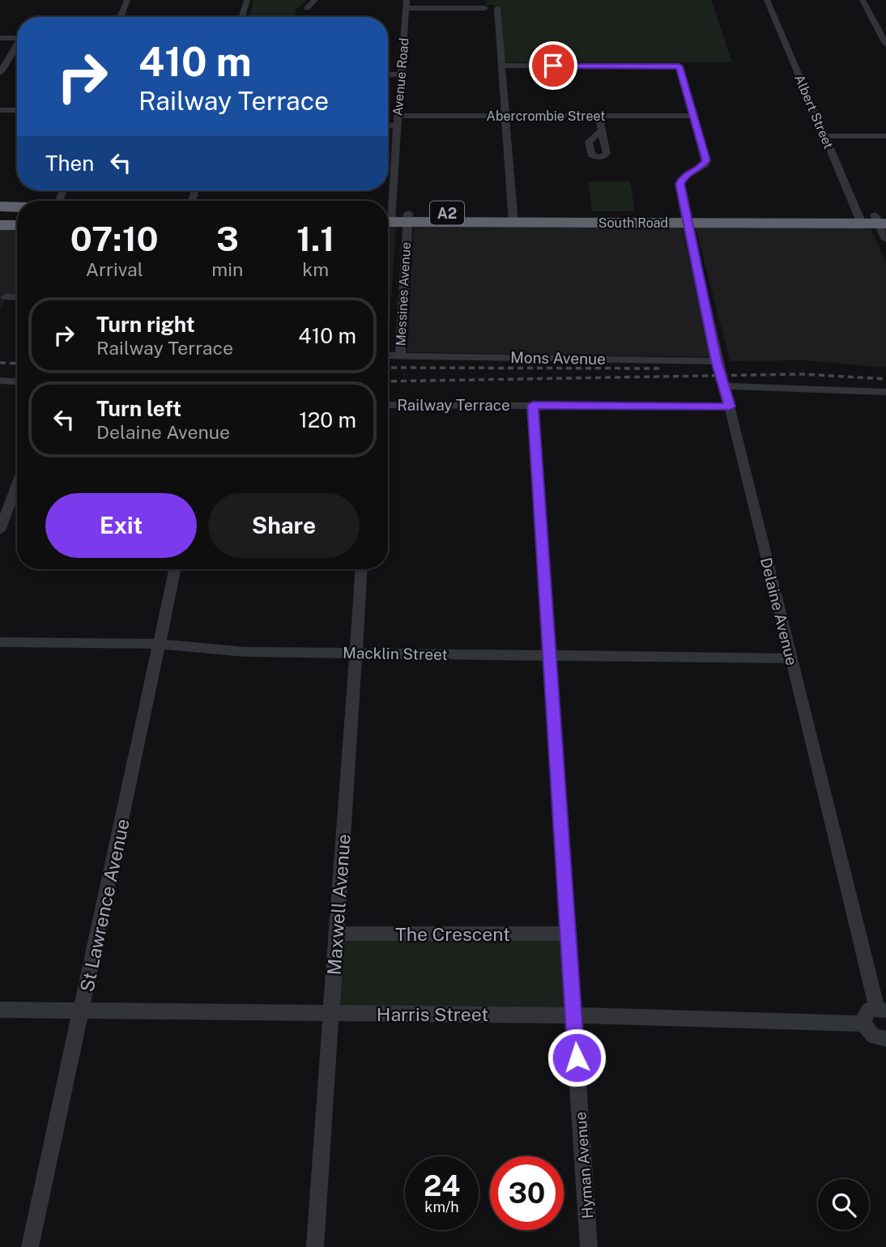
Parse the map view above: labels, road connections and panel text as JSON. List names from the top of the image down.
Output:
{
  "streets": {
    "highway": ["A2", "South Road"],
    "street": [
      "Avenue Road",
      "Albert Street",
      "Abercrombie Street",
      "Messines Avenue",
      "Mons Avenue",
      "Railway Terrace",
      "Delaine Avenue",
      "Macklin Street",
      "Maxwell Avenue",
      "St Lawrence Avenue",
      "The Crescent",
      "Harris Street",
      "Hyman Avenue"
    ]
  },
  "crossings": [
    ["Avenue Road", "Abercrombie Street"],
    ["Avenue Road", "South Road"],
    ["Avenue Road", "Messines Avenue"],
    ["Albert Street", "South Road"],
    ["Abercrombie Street", "Delaine Avenue"],
    ["South Road", "Messines Avenue"],
    ["South Road", "Delaine Avenue"],
    ["Messines Avenue", "Mons Avenue"],
    ["Mons Avenue", "Delaine Avenue"],
    ["Railway Terrace", "Delaine Avenue"],
    ["Railway Terrace", "Hyman Avenue"],
    ["Delaine Avenue", "Macklin Street"],
    ["Macklin Street", "Maxwell Avenue"],
    ["Macklin Street", "St Lawrence Avenue"],
    ["Macklin Street", "Hyman Avenue"],
    ["Maxwell Avenue", "The Crescent"],
    ["Maxwell Avenue", "Harris Street"],
    ["St Lawrence Avenue", "Harris Street"],
    ["The Crescent", "Hyman Avenue"],
    ["Harris Street", "Hyman Avenue"]
  ],
  "page": {
    "turn": ["410 m", "Railway Terrace"],
    "then": "Then",
    "eta": [
      "07:10",
      "Arrival",
      "3",
      "min",
      "1.1",
      "km"
    ],
    "list": [
      {
        "name": "Turn right",
        "note": "Railway Terrace",
        "value": "410 m"
      },
      {
        "name": "Turn left",
        "note": "Delaine Avenue",
        "value": "120 m"
      }
    ],
    "buttons": ["Exit", "Share"],
    "speed": "24 km/h",
    "limit": "30"
  }
}
